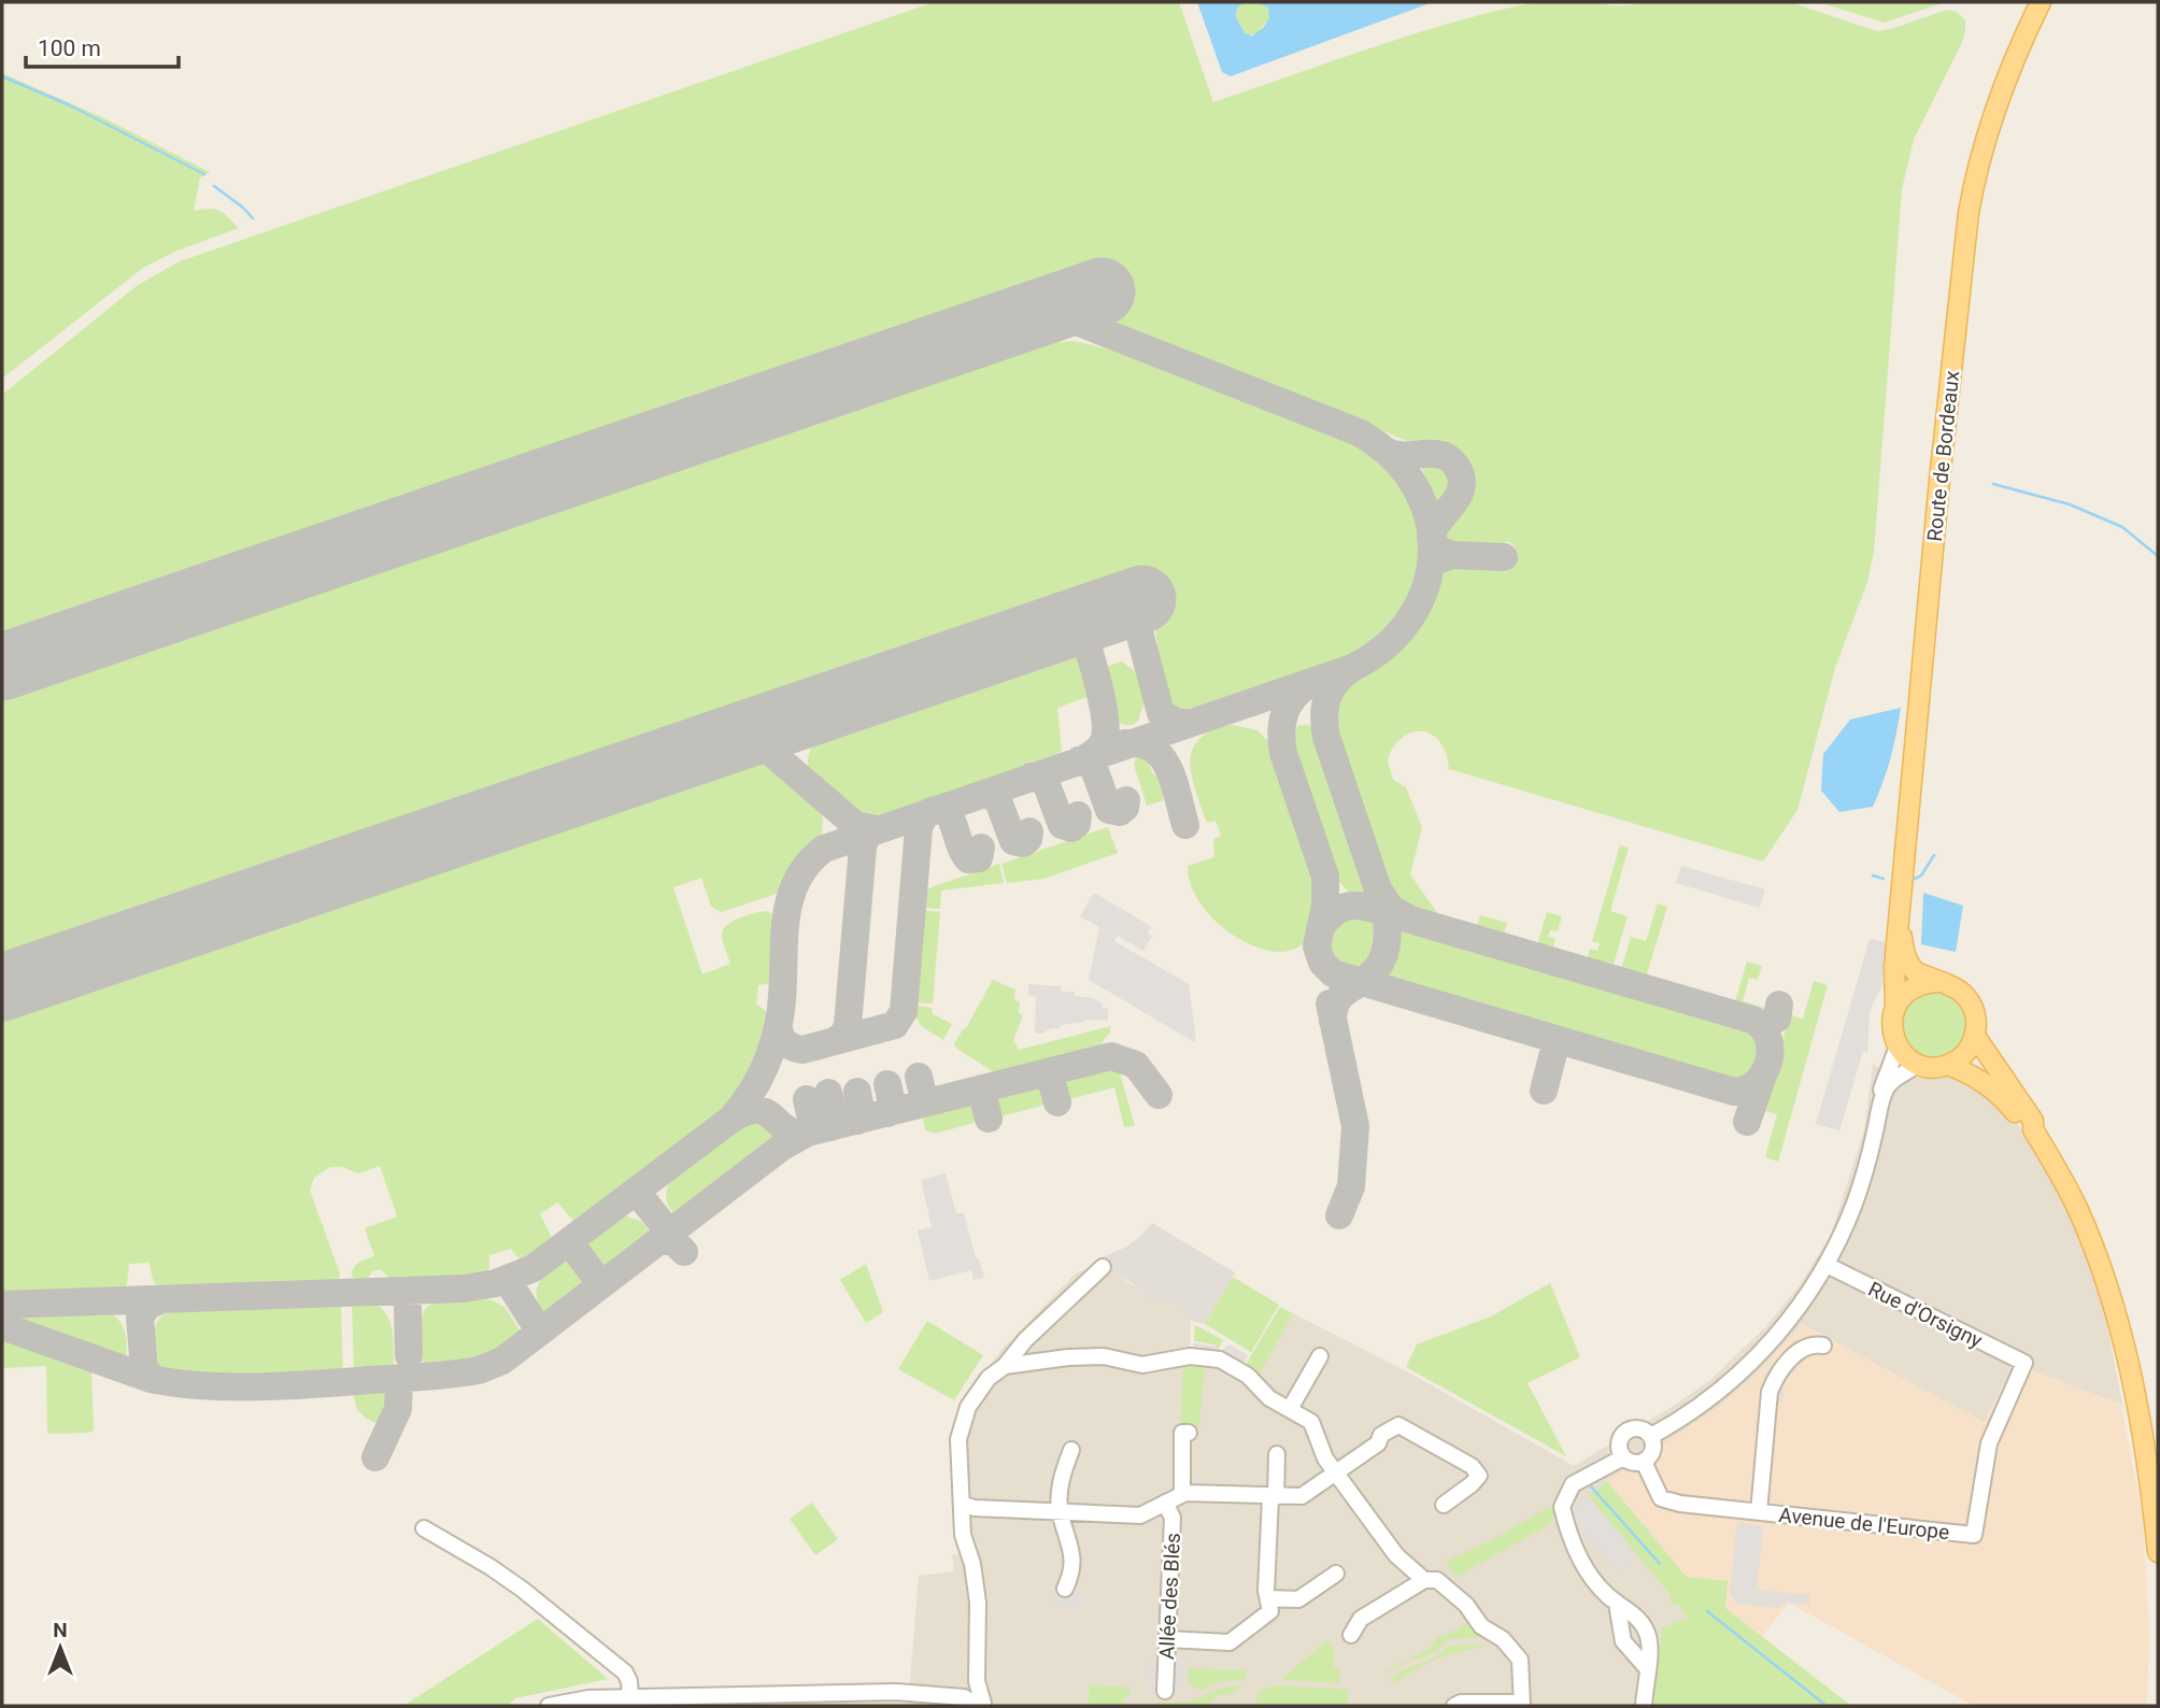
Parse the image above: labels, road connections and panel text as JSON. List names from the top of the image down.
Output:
{
  "streets": {
    "main road": ["Route de Bordeaux"],
    "street": ["Rue d'Orsigny", "Avenue de l'Europe", "Allée des Blés"]
  },
  "crossings": [
    ["Rue d'Orsigny", "Avenue de l'Europe"]
  ],
  "scale_bar": "100 m",
  "north": "top"
}
